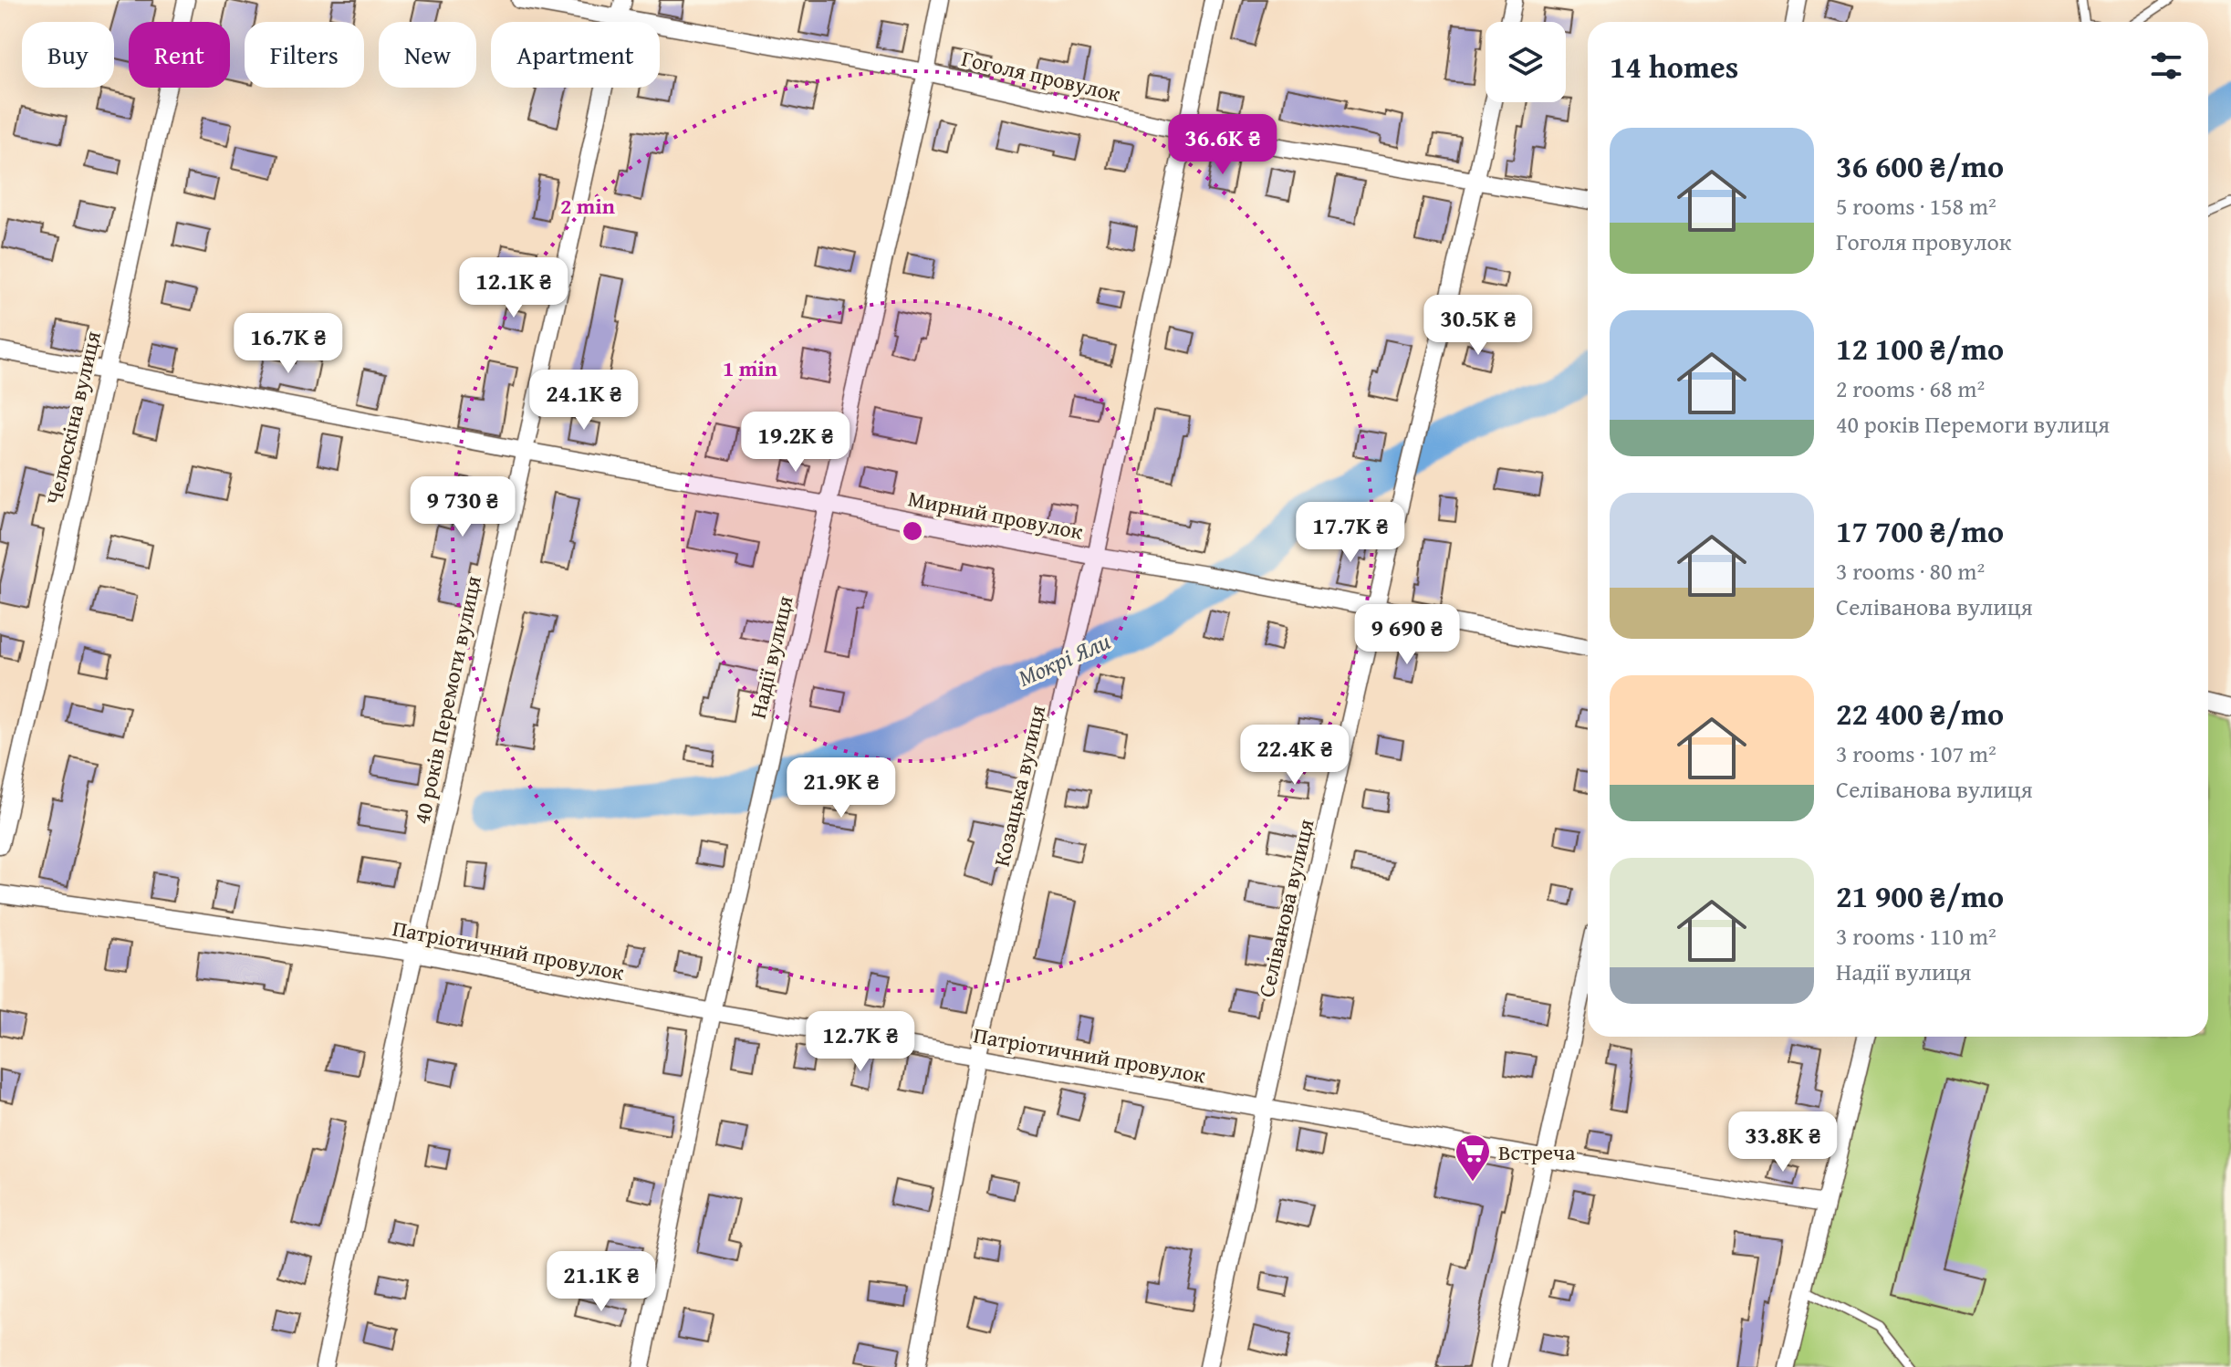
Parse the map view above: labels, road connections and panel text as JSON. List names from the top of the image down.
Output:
{
  "streets": {
    "street": [
      "Гоголя провулок",
      "Челюскіна вулиця",
      "Мирний провулок",
      "Надії вулиця",
      "40 років Перемоги вулиця",
      "Козацька вулиця",
      "Селіванова вулиця",
      "Патріотичний провулок"
    ]
  },
  "crossings": [
    ["Гоголя провулок", "Надії вулиця"],
    ["Гоголя провулок", "40 років Перемоги вулиця"],
    ["Гоголя провулок", "Козацька вулиця"],
    ["Гоголя провулок", "Селіванова вулиця"],
    ["Челюскіна вулиця", "Мирний провулок"],
    ["Мирний провулок", "Надії вулиця"],
    ["Мирний провулок", "40 років Перемоги вулиця"],
    ["Мирний провулок", "Козацька вулиця"],
    ["Мирний провулок", "Селіванова вулиця"],
    ["Надії вулиця", "Патріотичний провулок"],
    ["40 років Перемоги вулиця", "Патріотичний провулок"],
    ["Козацька вулиця", "Патріотичний провулок"],
    ["Селіванова вулиця", "Патріотичний провулок"]
  ],
  "water": ["Мокрі Яли"],
  "places": {
    "supermarket": ["Встреча"]
  },
  "page": {
    "chip": [
      "Buy",
      "Rent",
      "Filters",
      "New",
      "Apartment"
    ],
    "heading": "14 homes",
    "list": [
      {
        "name": "36 600 ₴/mo",
        "note": "5 rooms · 158 m² · Гоголя провулок"
      },
      {
        "name": "12 100 ₴/mo",
        "note": "2 rooms · 68 m² · 40 років Перемоги вулиця"
      },
      {
        "name": "17 700 ₴/mo",
        "note": "3 rooms · 80 m² · Селіванова вулиця"
      },
      {
        "name": "22 400 ₴/mo",
        "note": "3 rooms · 107 m² · Селіванова вулиця"
      },
      {
        "name": "21 900 ₴/mo",
        "note": "3 rooms · 110 m² · Надії вулиця"
      }
    ],
    "price": [
      "36.6K ₴",
      "12.1K ₴",
      "30.5K ₴",
      "16.7K ₴",
      "24.1K ₴",
      "19.2K ₴",
      "9 730 ₴",
      "17.7K ₴",
      "9 690 ₴",
      "22.4K ₴",
      "21.9K ₴",
      "12.7K ₴",
      "33.8K ₴",
      "21.1K ₴"
    ]
  },
  "rings": ["2 min", "1 min"]
}
